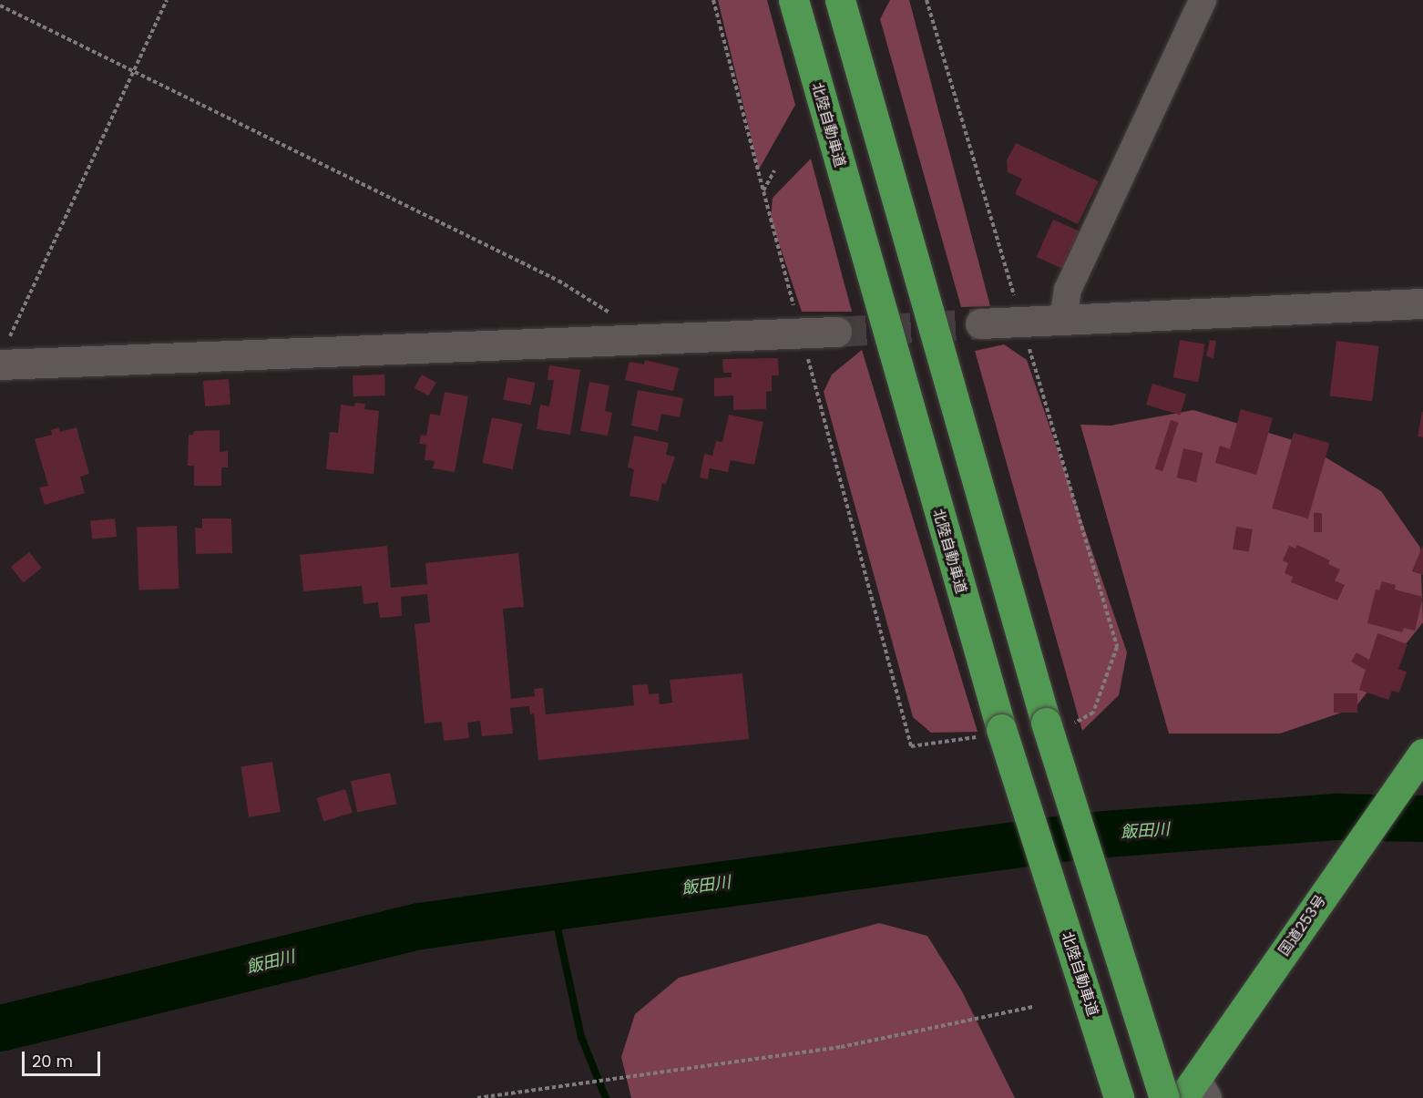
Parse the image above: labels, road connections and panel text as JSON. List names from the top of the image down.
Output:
{
  "streets": {
    "highway": ["北陸自動車道", "国道253号"]
  },
  "water": ["飯田川"],
  "scale_bar": "20 m"
}
